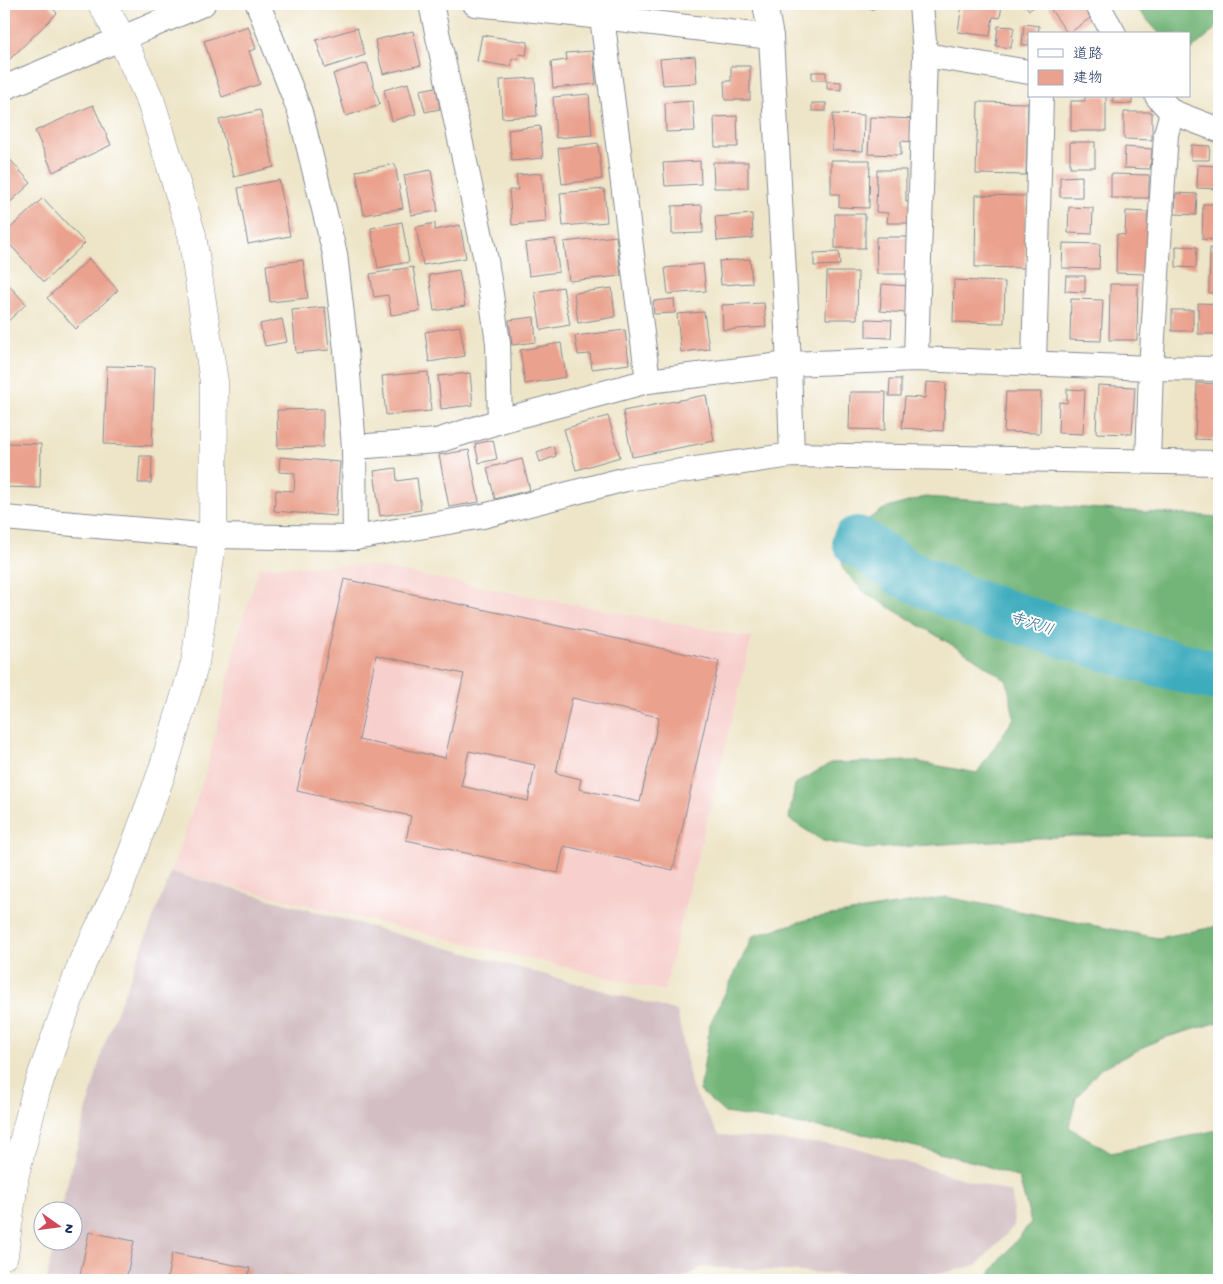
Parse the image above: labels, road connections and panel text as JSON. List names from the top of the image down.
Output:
{
  "water": ["寺沢川"],
  "legend": ["道路", "建物"],
  "north": "right"
}
